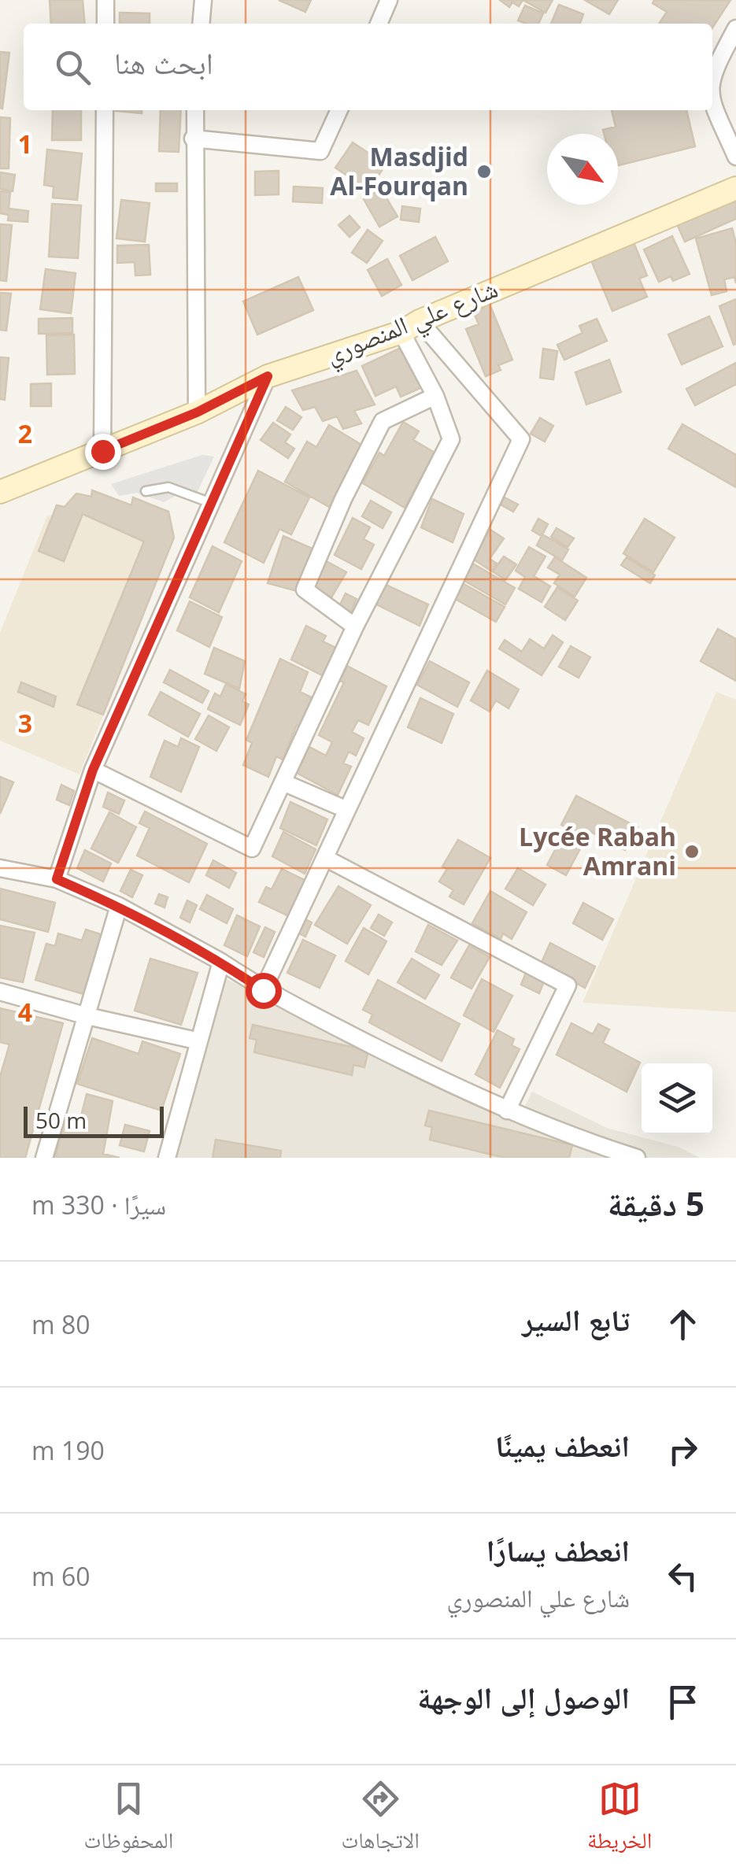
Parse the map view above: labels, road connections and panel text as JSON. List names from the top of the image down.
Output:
{
  "streets": {
    "main road": ["شارع علي المنصوري"]
  },
  "places": ["Masdjid Al-Fourqan", "Lycée Rabah Amrani"],
  "scale_bar": "50 m",
  "north": "bottom right",
  "page": {
    "search": "ابحث هنا",
    "scale": "50 m",
    "heading": ["5 دقيقة", "سيرًا · 330 m"],
    "list": [
      ["تابع السير", "80 m"],
      ["انعطف يمينًا", "190 m"],
      ["انعطف يسارًا", "شارع علي المنصوري", "60 m"],
      "الوصول إلى الوجهة"
    ],
    "nav": ["الخريطة", "الاتجاهات", "المحفوظات"]
  },
  "grid": {
    "rows": [
      "1",
      "2",
      "3",
      "4"
    ]
  }
}
